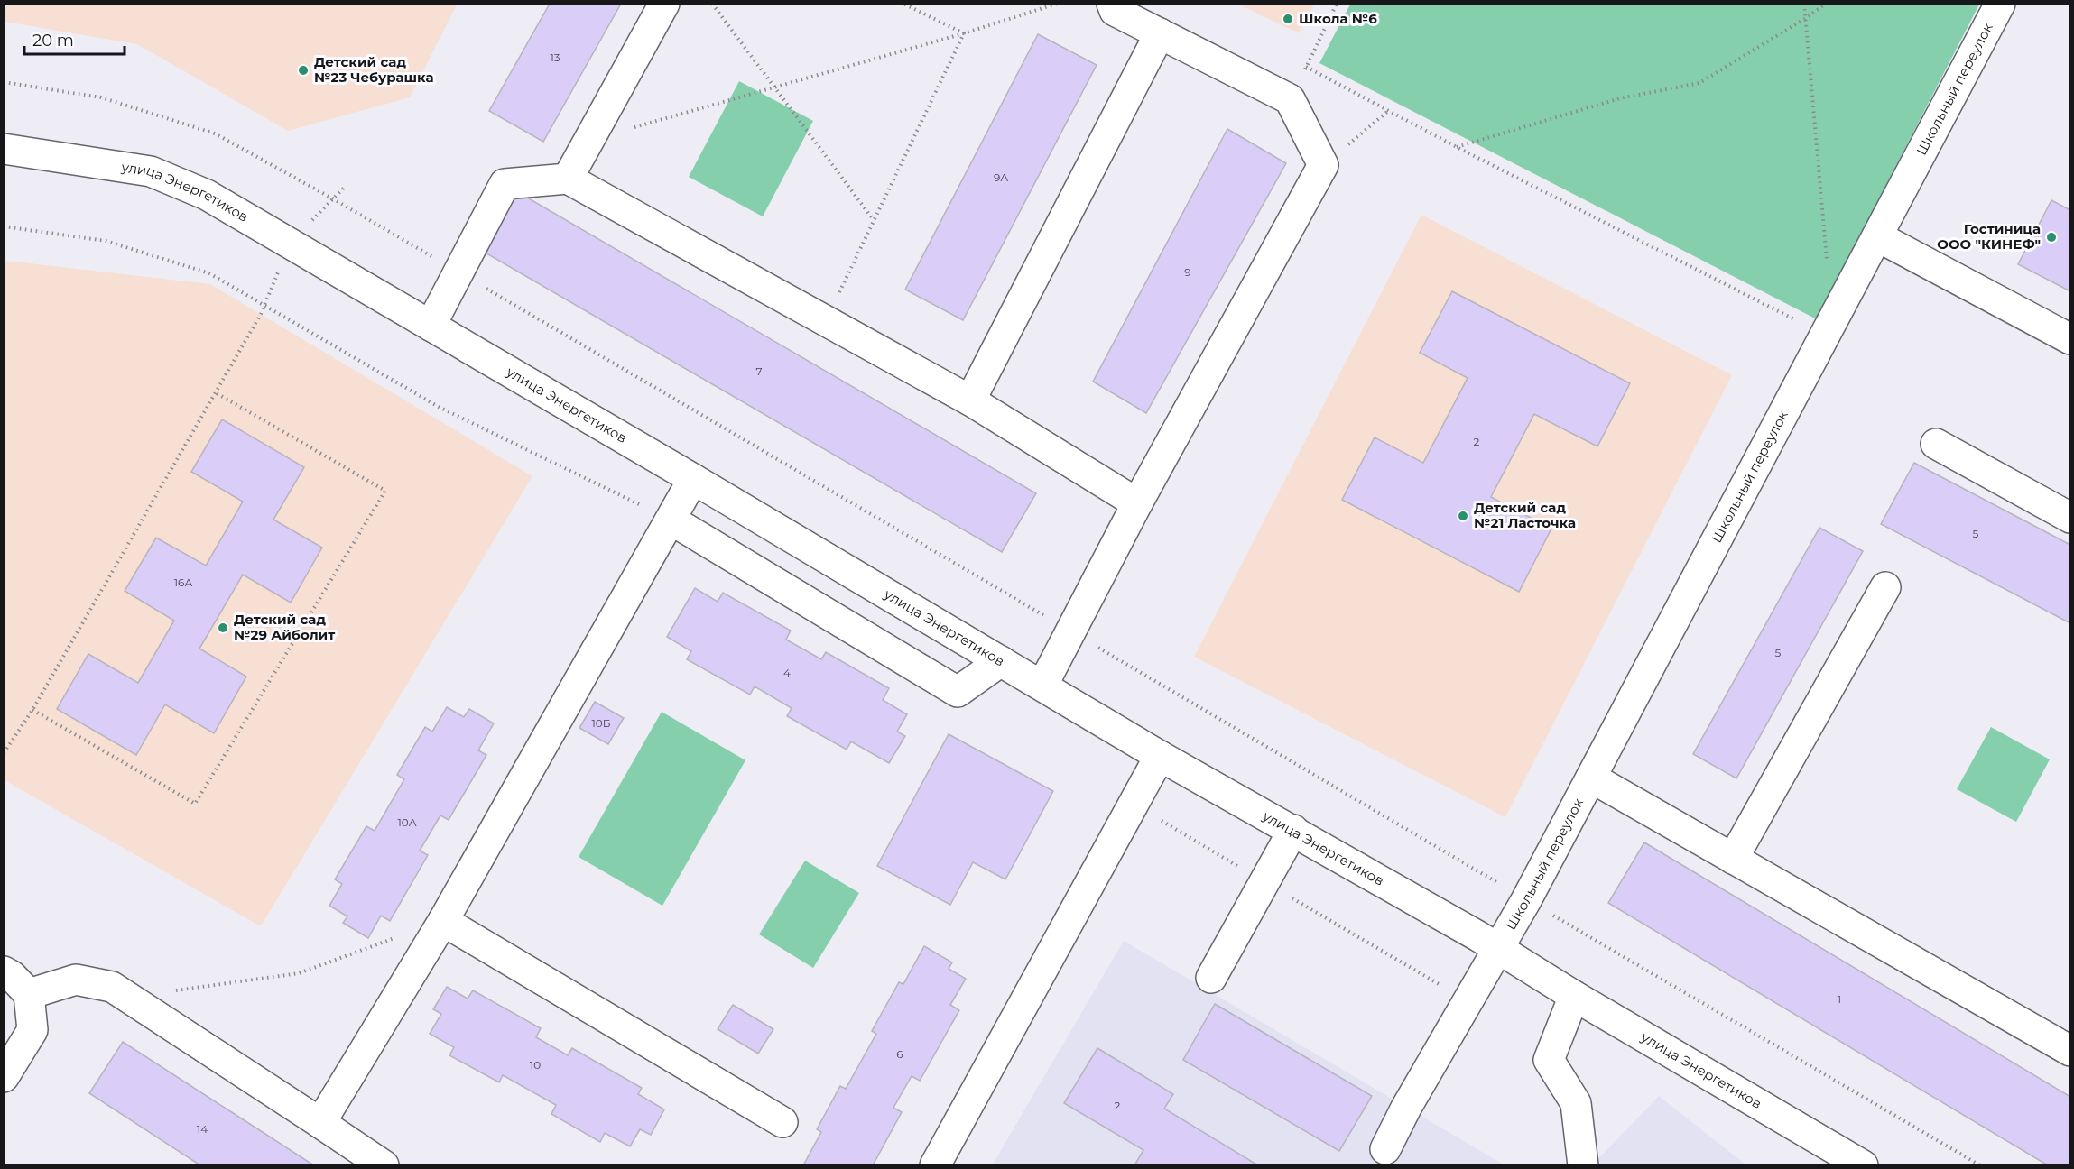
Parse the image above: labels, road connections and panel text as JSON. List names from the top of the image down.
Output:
{
  "streets": {
    "street": ["Школьный переулок", "улица Энергетиков"]
  },
  "crossings": [
    ["Школьный переулок", "улица Энергетиков"]
  ],
  "places": [
    "Школа №6",
    "Детский сад №23 Чебурашка",
    "Гостиница ООО \"КИНЕФ\"",
    "Детский сад №21 Ласточка",
    "Детский сад №29 Айболит"
  ],
  "house_numbers": [
    "13",
    "9А",
    "9",
    "7",
    "2",
    "5",
    "16А",
    "5",
    "4",
    "10Б",
    "10А",
    "1",
    "6",
    "10",
    "2",
    "14"
  ],
  "scale_bar": "20 m"
}
